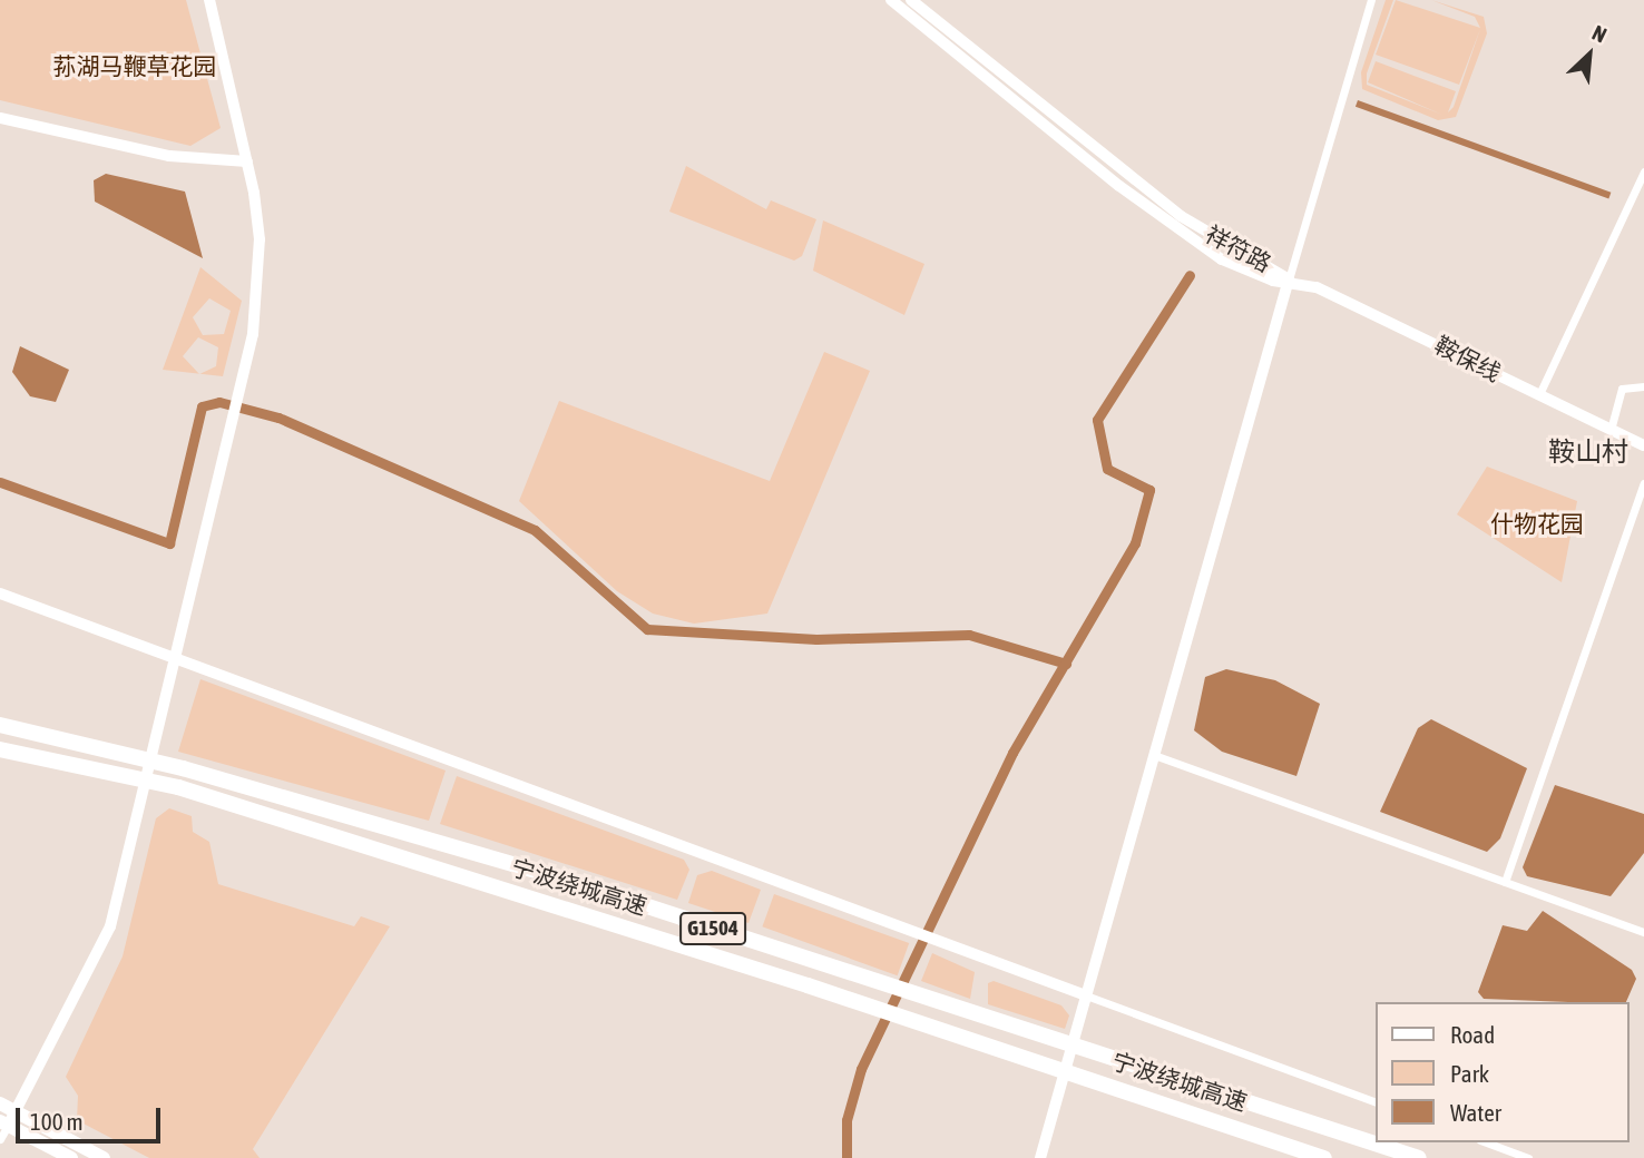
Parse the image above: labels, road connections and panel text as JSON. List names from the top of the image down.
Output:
{
  "streets": {
    "highway": ["宁波绕城高速", "G1504"],
    "main road": ["祥符路", "鞍保线"]
  },
  "crossings": [
    ["祥符路", "鞍保线"]
  ],
  "districts": ["鞍山村"],
  "parks": ["荪湖马鞭草花园", "什物花园"],
  "legend": ["Road", "Park", "Water"],
  "scale_bar": "100 m",
  "north": "top right"
}
